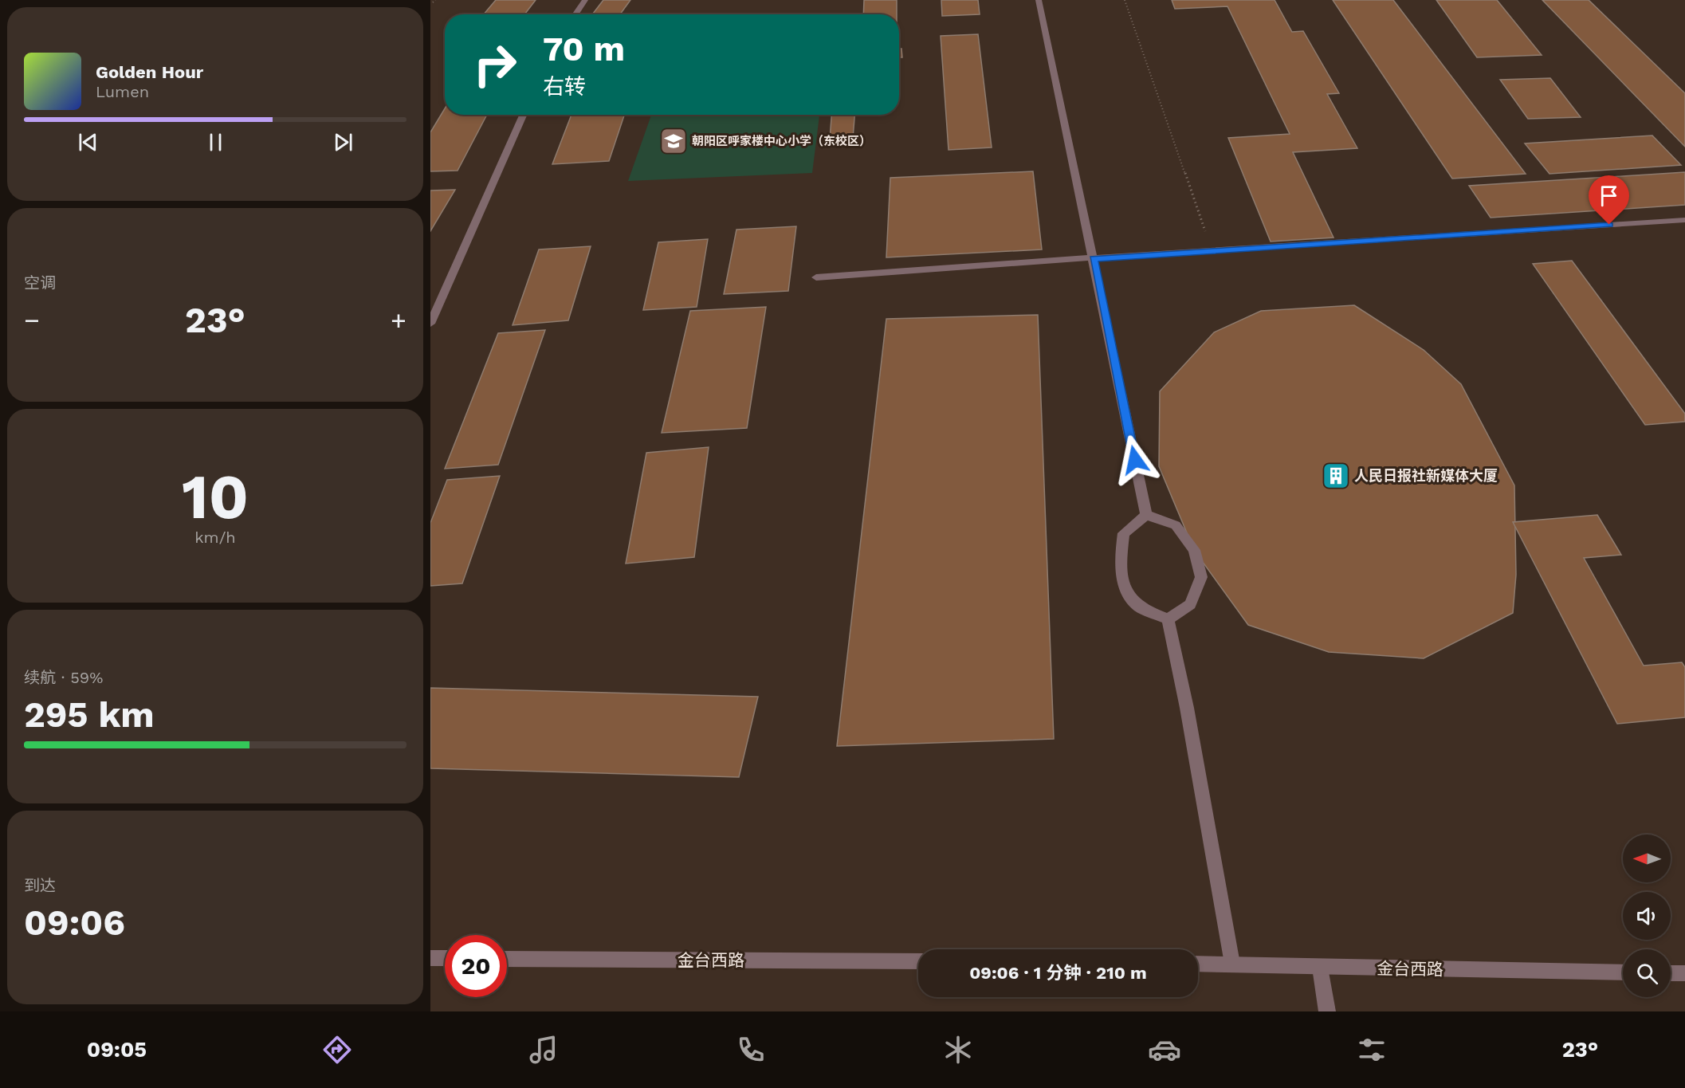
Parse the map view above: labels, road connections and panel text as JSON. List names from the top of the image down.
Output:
{
  "streets": {
    "street": ["金台西路"]
  },
  "places": {
    "school or university": ["朝阳区呼家楼中心小学（东校区）"],
    "building": ["人民日报社新媒体大厦"]
  },
  "north": "left",
  "page": {
    "turn": ["70 m", "右转"],
    "song": ["Golden Hour", "Lumen"],
    "tile": [
      "空调",
      ["10", "km/h"],
      ["续航 · 59%", "295 km"],
      ["到达", "09:06"]
    ],
    "heat": ["−", "23°", "+"],
    "limit": "20",
    "trip": "09:06 · 1 分钟 · 210 m",
    "tabs": ["09:05", "23°"]
  }
}
